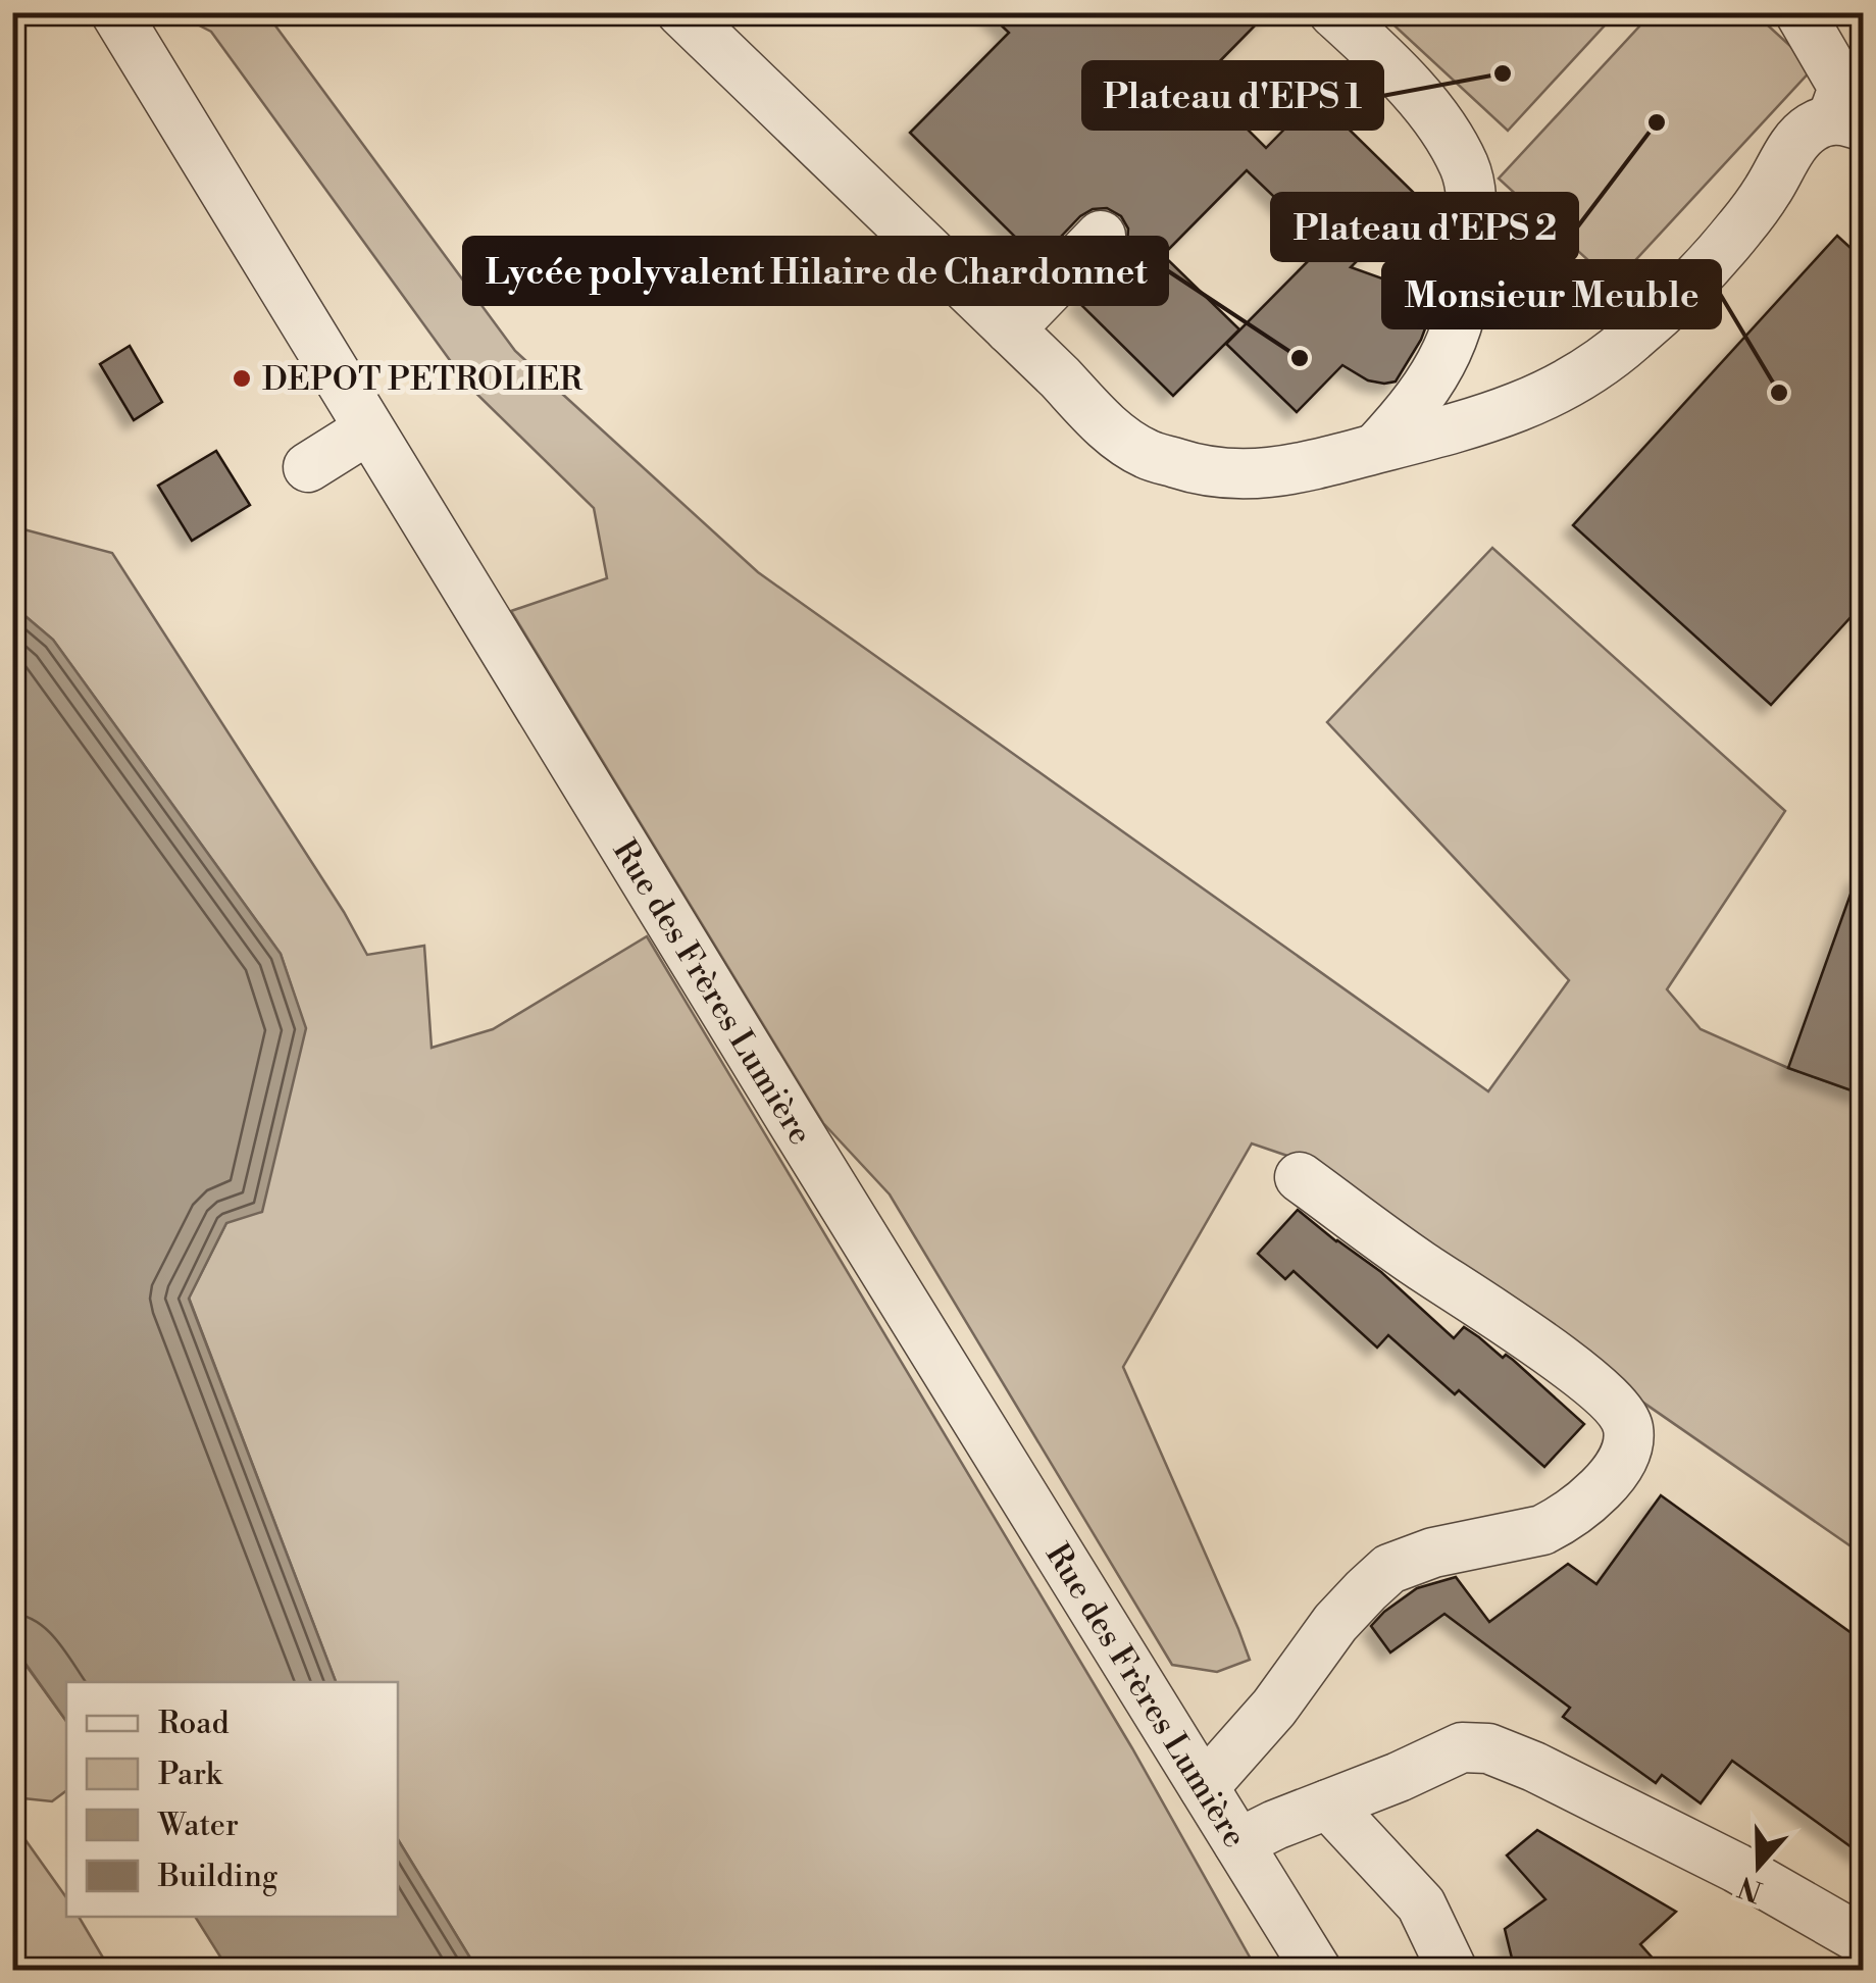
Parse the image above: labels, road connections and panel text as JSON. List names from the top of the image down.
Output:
{
  "streets": {
    "street": ["Rue des Frères Lumière"]
  },
  "places": [
    "Plateau d'EPS 1",
    "Plateau d'EPS 2",
    "Lycée polyvalent Hilaire de Chardonnet",
    "DEPOT PETROLIER",
    "Monsieur Meuble"
  ],
  "legend": [
    "Road",
    "Park",
    "Water",
    "Building"
  ],
  "north": "bottom"
}
